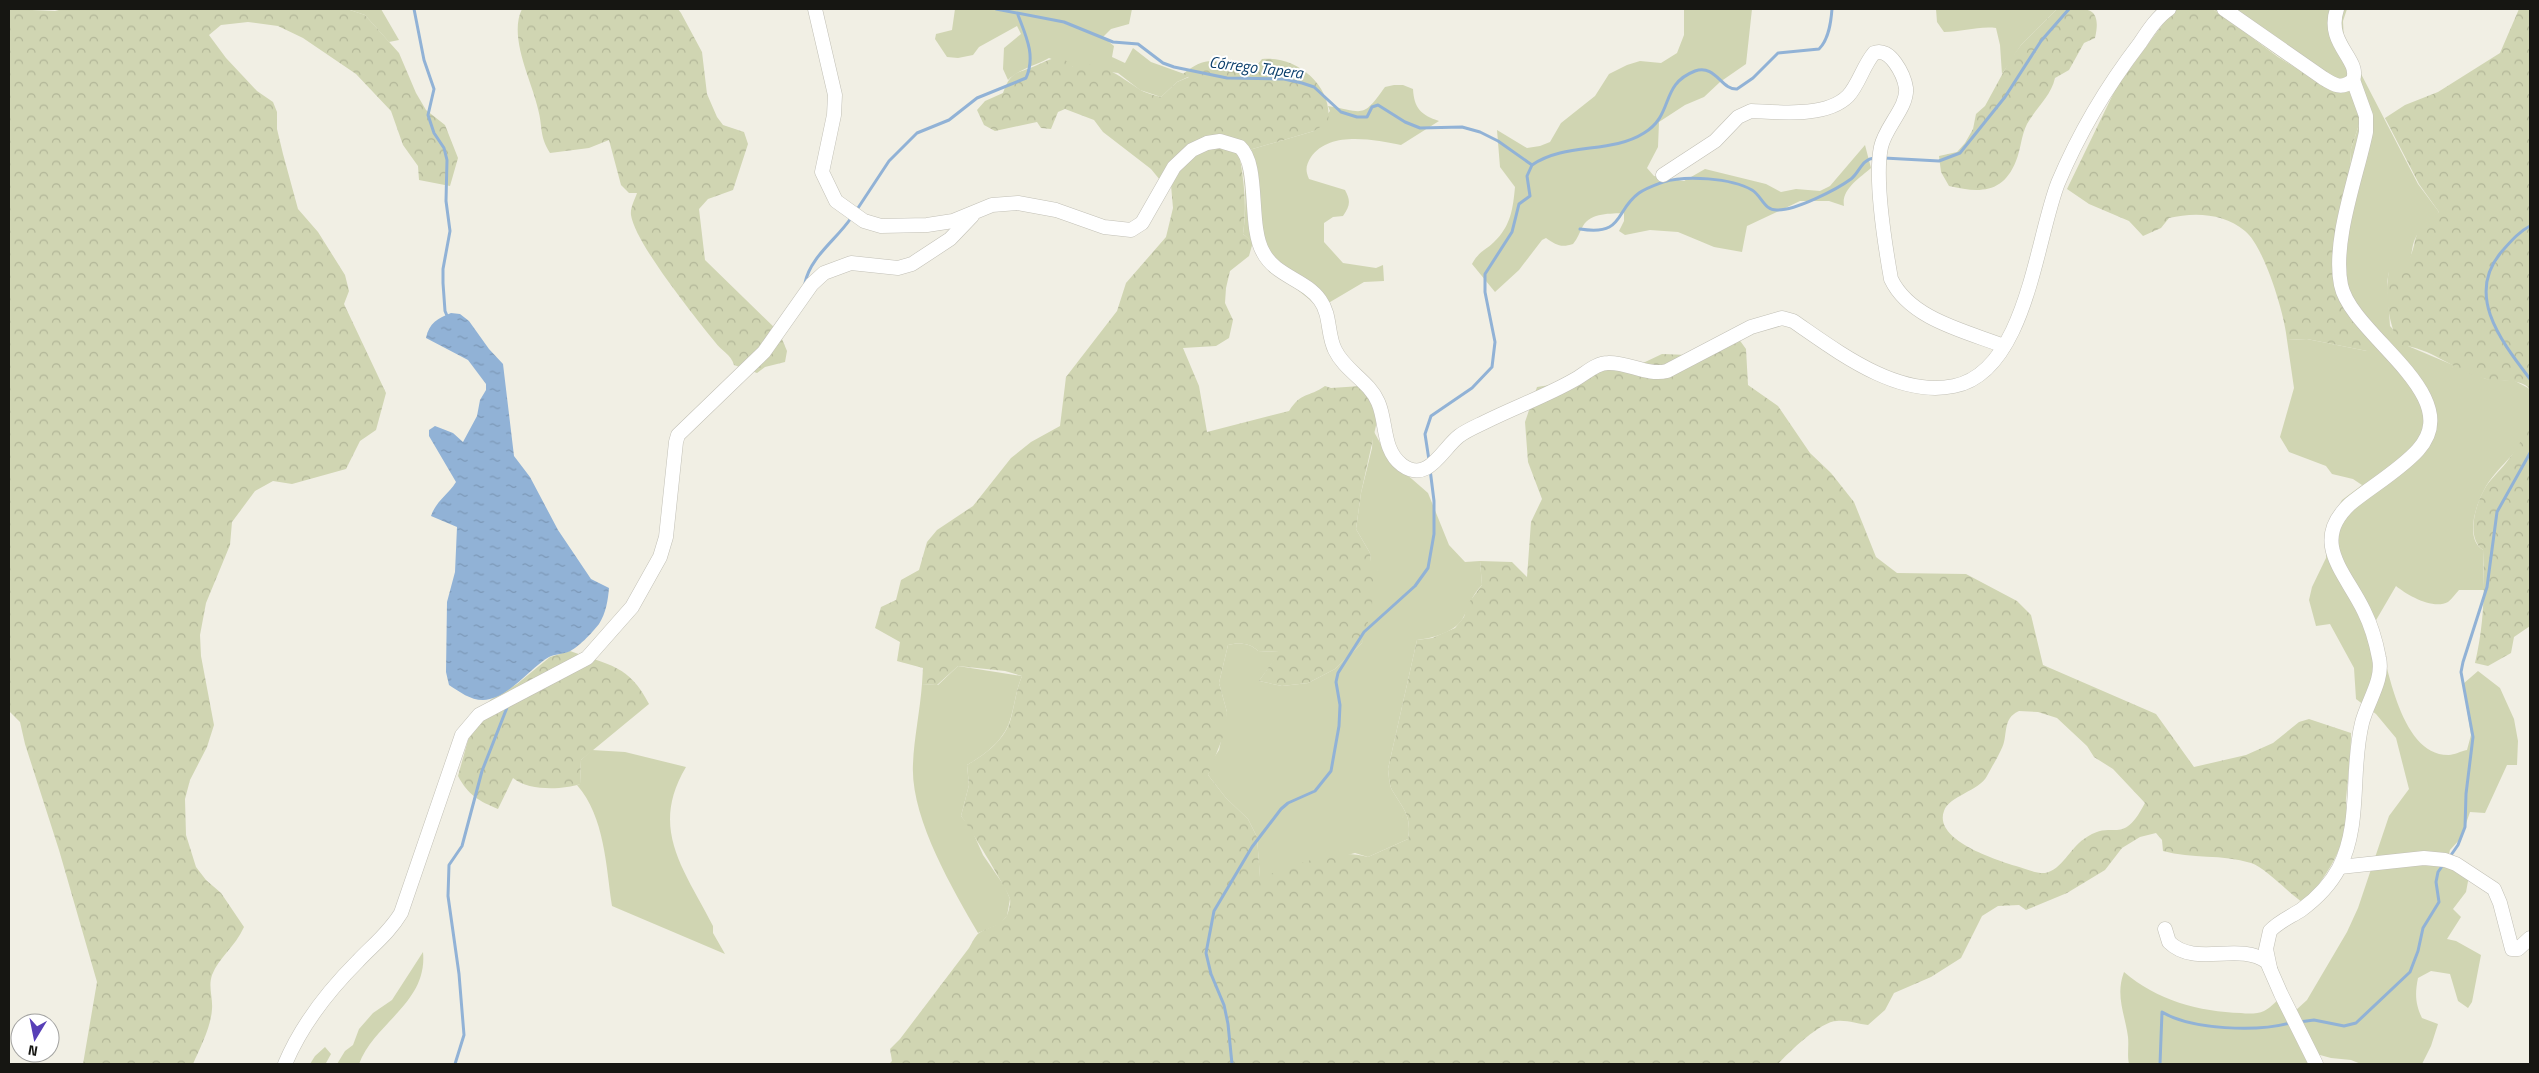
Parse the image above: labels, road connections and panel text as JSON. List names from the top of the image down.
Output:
{
  "water": ["Córrego Tapera"],
  "north": "bottom"
}
